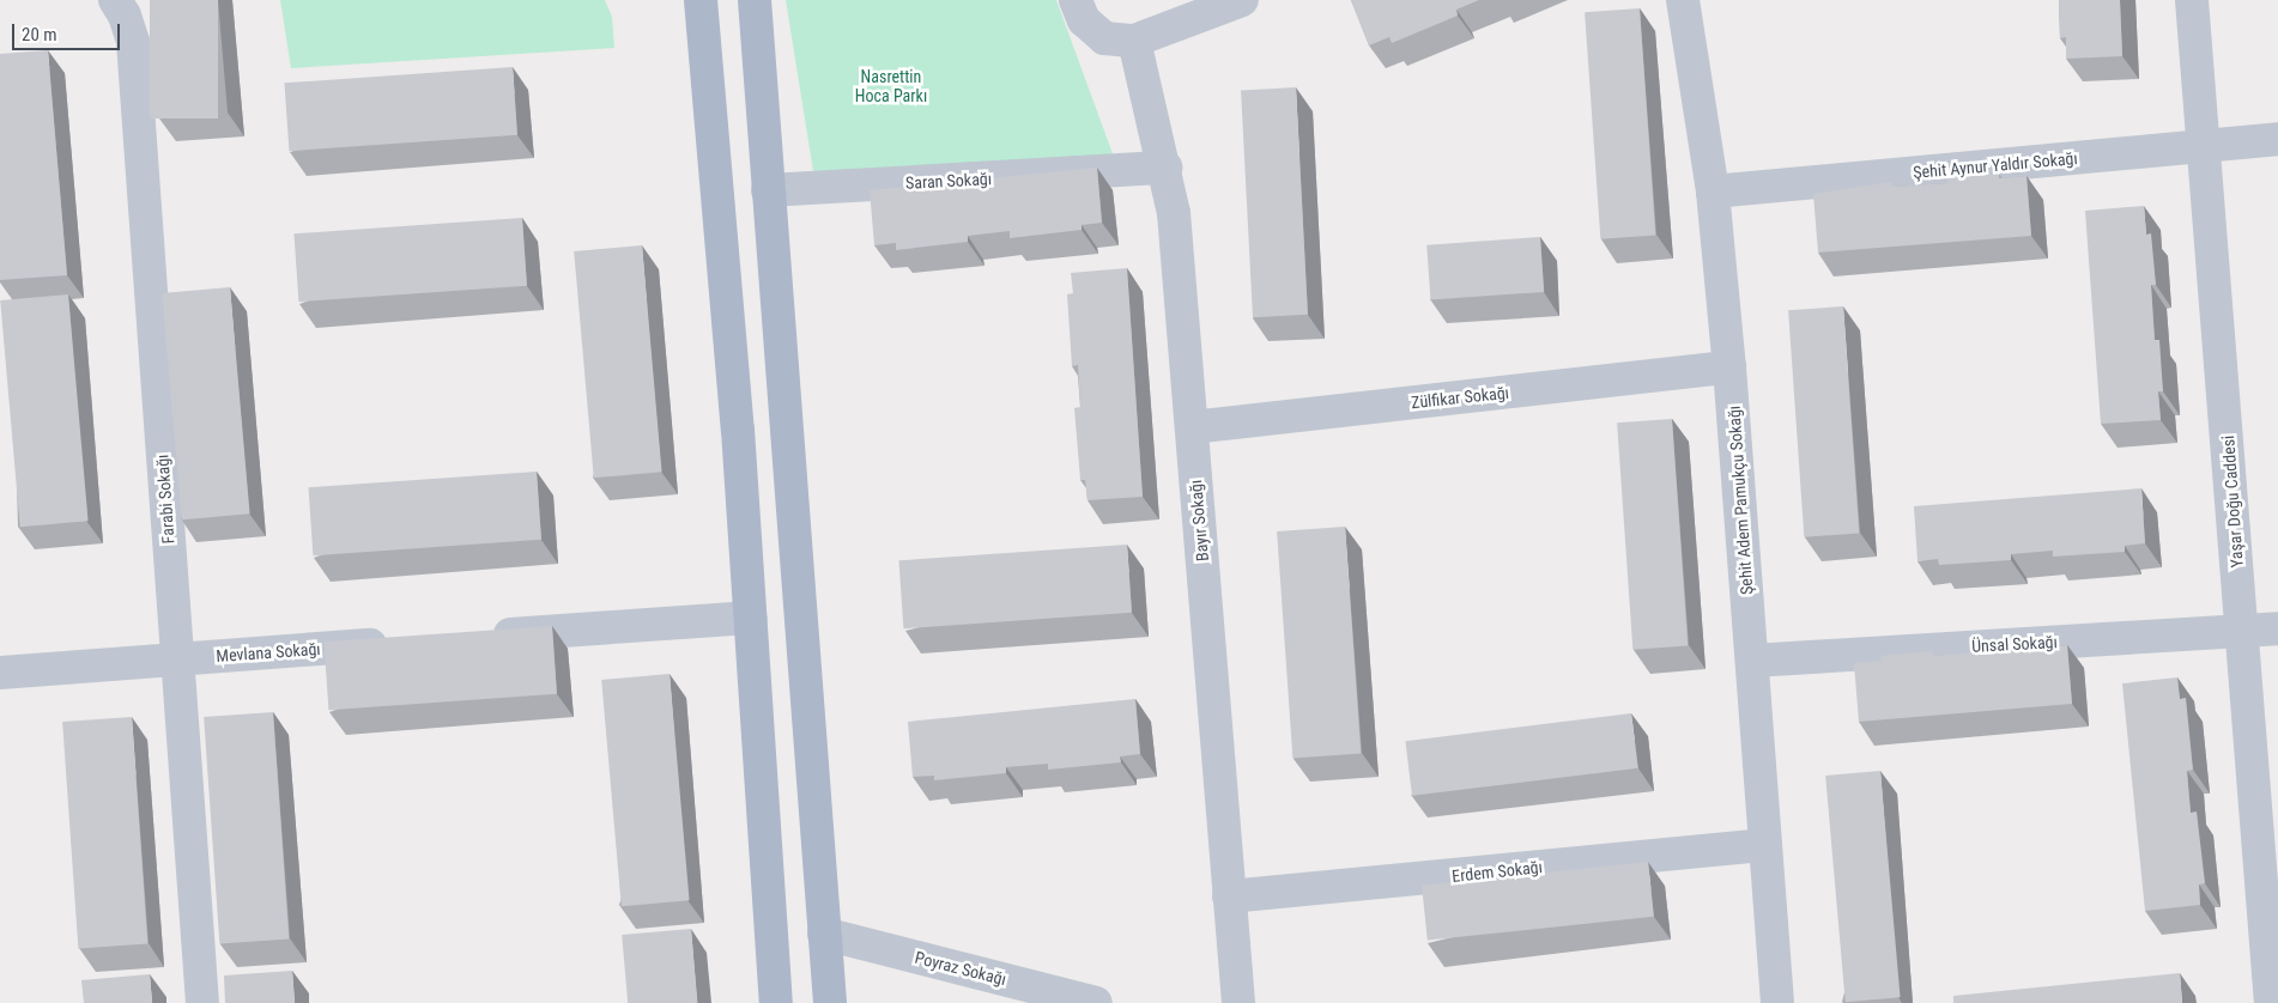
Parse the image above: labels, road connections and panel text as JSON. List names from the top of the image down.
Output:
{
  "streets": {
    "street": [
      "Şehit Aynur Yaldır Sokağı",
      "Saran Sokağı",
      "Zülfikar Sokağı",
      "Farabi Sokağı",
      "Şehit Adem Pamukçu Sokağı",
      "Yaşar Doğu Caddesi",
      "Bayır Sokağı",
      "Ünsal Sokağı",
      "Mevlana Sokağı",
      "Erdem Sokağı",
      "Poyraz Sokağı"
    ]
  },
  "crossings": [
    ["Şehit Aynur Yaldır Sokağı", "Şehit Adem Pamukçu Sokağı"],
    ["Şehit Aynur Yaldır Sokağı", "Yaşar Doğu Caddesi"],
    ["Saran Sokağı", "Bayır Sokağı"],
    ["Zülfikar Sokağı", "Şehit Adem Pamukçu Sokağı"],
    ["Zülfikar Sokağı", "Bayır Sokağı"],
    ["Farabi Sokağı", "Mevlana Sokağı"],
    ["Şehit Adem Pamukçu Sokağı", "Ünsal Sokağı"],
    ["Şehit Adem Pamukçu Sokağı", "Erdem Sokağı"],
    ["Yaşar Doğu Caddesi", "Ünsal Sokağı"],
    ["Bayır Sokağı", "Erdem Sokağı"]
  ],
  "parks": ["Nasrettin Hoca Parkı"],
  "scale_bar": "20 m"
}
